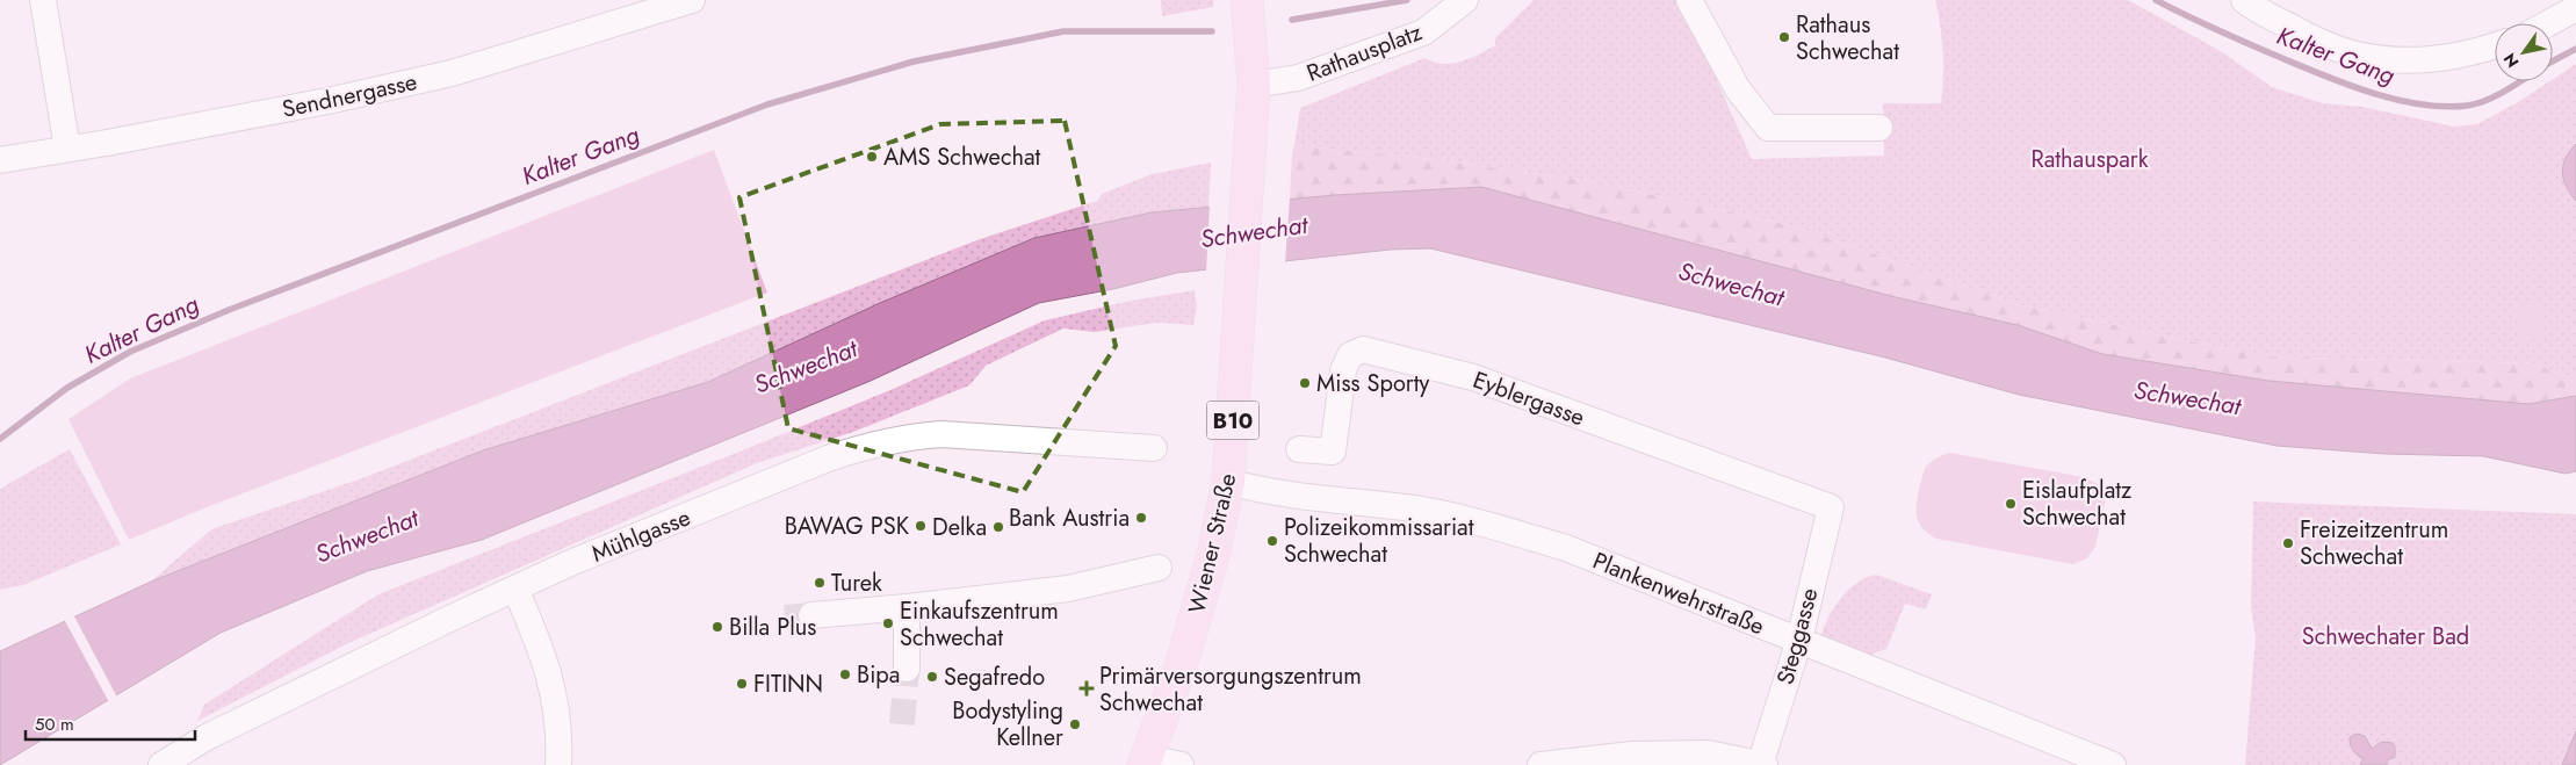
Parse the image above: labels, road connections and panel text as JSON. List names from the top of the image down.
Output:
{
  "streets": {
    "main road": ["B10", "Wiener Straße"],
    "street": [
      "Rathausplatz",
      "Sendnergasse",
      "Eyblergasse",
      "Mühlgasse",
      "Plankenwehrstraße",
      "Steggasse"
    ]
  },
  "crossings": [
    ["Rathausplatz", "Wiener Straße"],
    ["Eyblergasse", "Steggasse"],
    ["Wiener Straße", "Plankenwehrstraße"],
    ["Plankenwehrstraße", "Steggasse"]
  ],
  "water": ["Kalter Gang", "Schwechat"],
  "parks": ["Rathauspark", "Schwechater Bad"],
  "places": {
    "other": [
      "Rathaus Schwechat",
      "AMS Schwechat",
      "Miss Sporty",
      "Eislaufplatz Schwechat",
      "Bank Austria",
      "BAWAG PSK",
      "Delka",
      "Polizeikommissariat Schwechat",
      "Freizeitzentrum Schwechat",
      "Turek",
      "Einkaufszentrum Schwechat",
      "Billa Plus",
      "Bipa",
      "Segafredo",
      "FITINN",
      "Bodystyling Kellner"
    ],
    "health": ["Primärversorgungszentrum Schwechat"]
  },
  "scale_bar": "50 m",
  "north": "bottom left"
}
